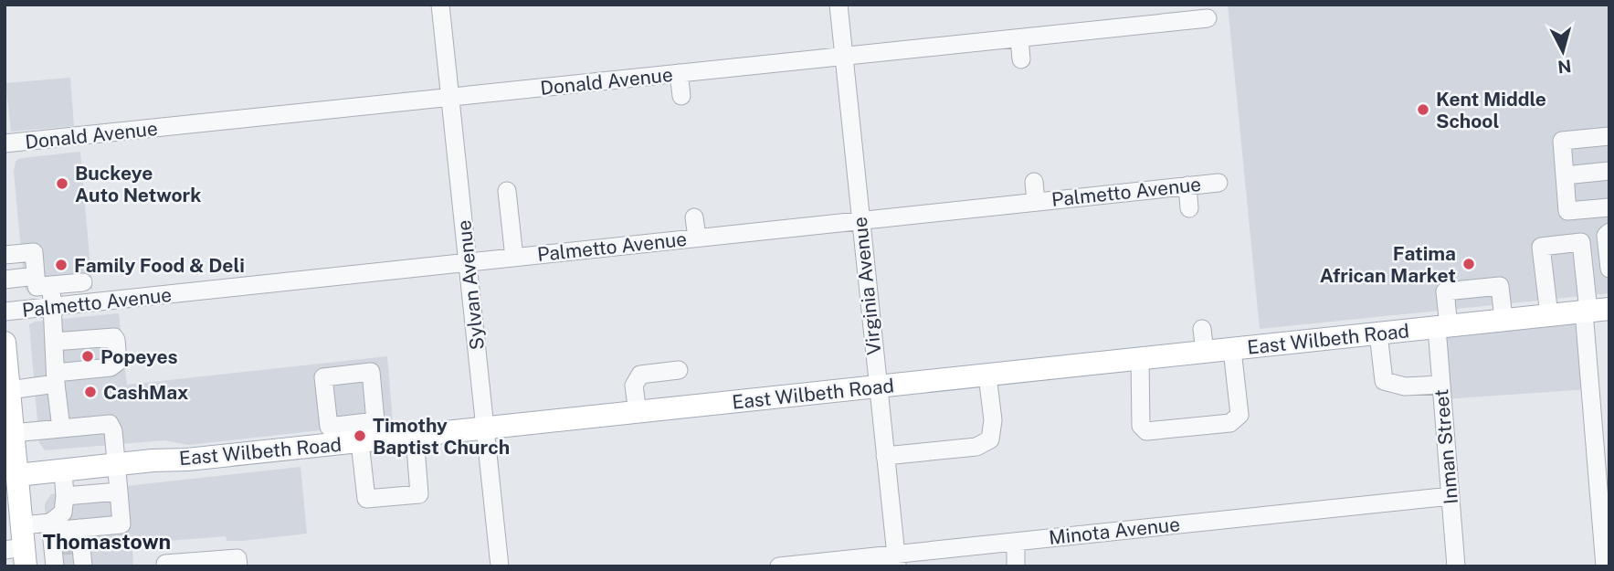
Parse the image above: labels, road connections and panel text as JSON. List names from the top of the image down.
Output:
{
  "streets": {
    "main road": ["East Wilbeth Road"],
    "street": [
      "Donald Avenue",
      "Palmetto Avenue",
      "Sylvan Avenue",
      "Virginia Avenue",
      "Inman Street",
      "Minota Avenue"
    ]
  },
  "crossings": [
    ["Donald Avenue", "Sylvan Avenue"],
    ["Donald Avenue", "Virginia Avenue"],
    ["Palmetto Avenue", "Sylvan Avenue"],
    ["Palmetto Avenue", "Virginia Avenue"],
    ["Sylvan Avenue", "East Wilbeth Road"],
    ["Virginia Avenue", "East Wilbeth Road"],
    ["Virginia Avenue", "Minota Avenue"],
    ["East Wilbeth Road", "Inman Street"],
    ["Inman Street", "Minota Avenue"]
  ],
  "districts": ["Thomastown"],
  "places": [
    "Kent Middle School",
    "Buckeye Auto Network",
    "Fatima African Market",
    "Family Food & Deli",
    "Popeyes",
    "CashMax",
    "Timothy Baptist Church"
  ],
  "north": "bottom"
}
